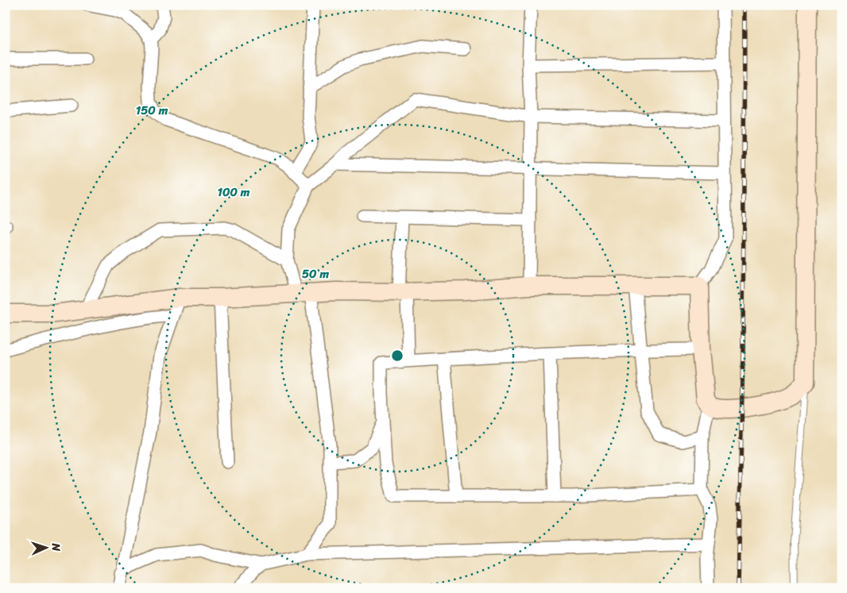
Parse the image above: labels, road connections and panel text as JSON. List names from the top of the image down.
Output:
{
  "north": "right",
  "rings": ["150 m", "100 m", "50 m"]
}
